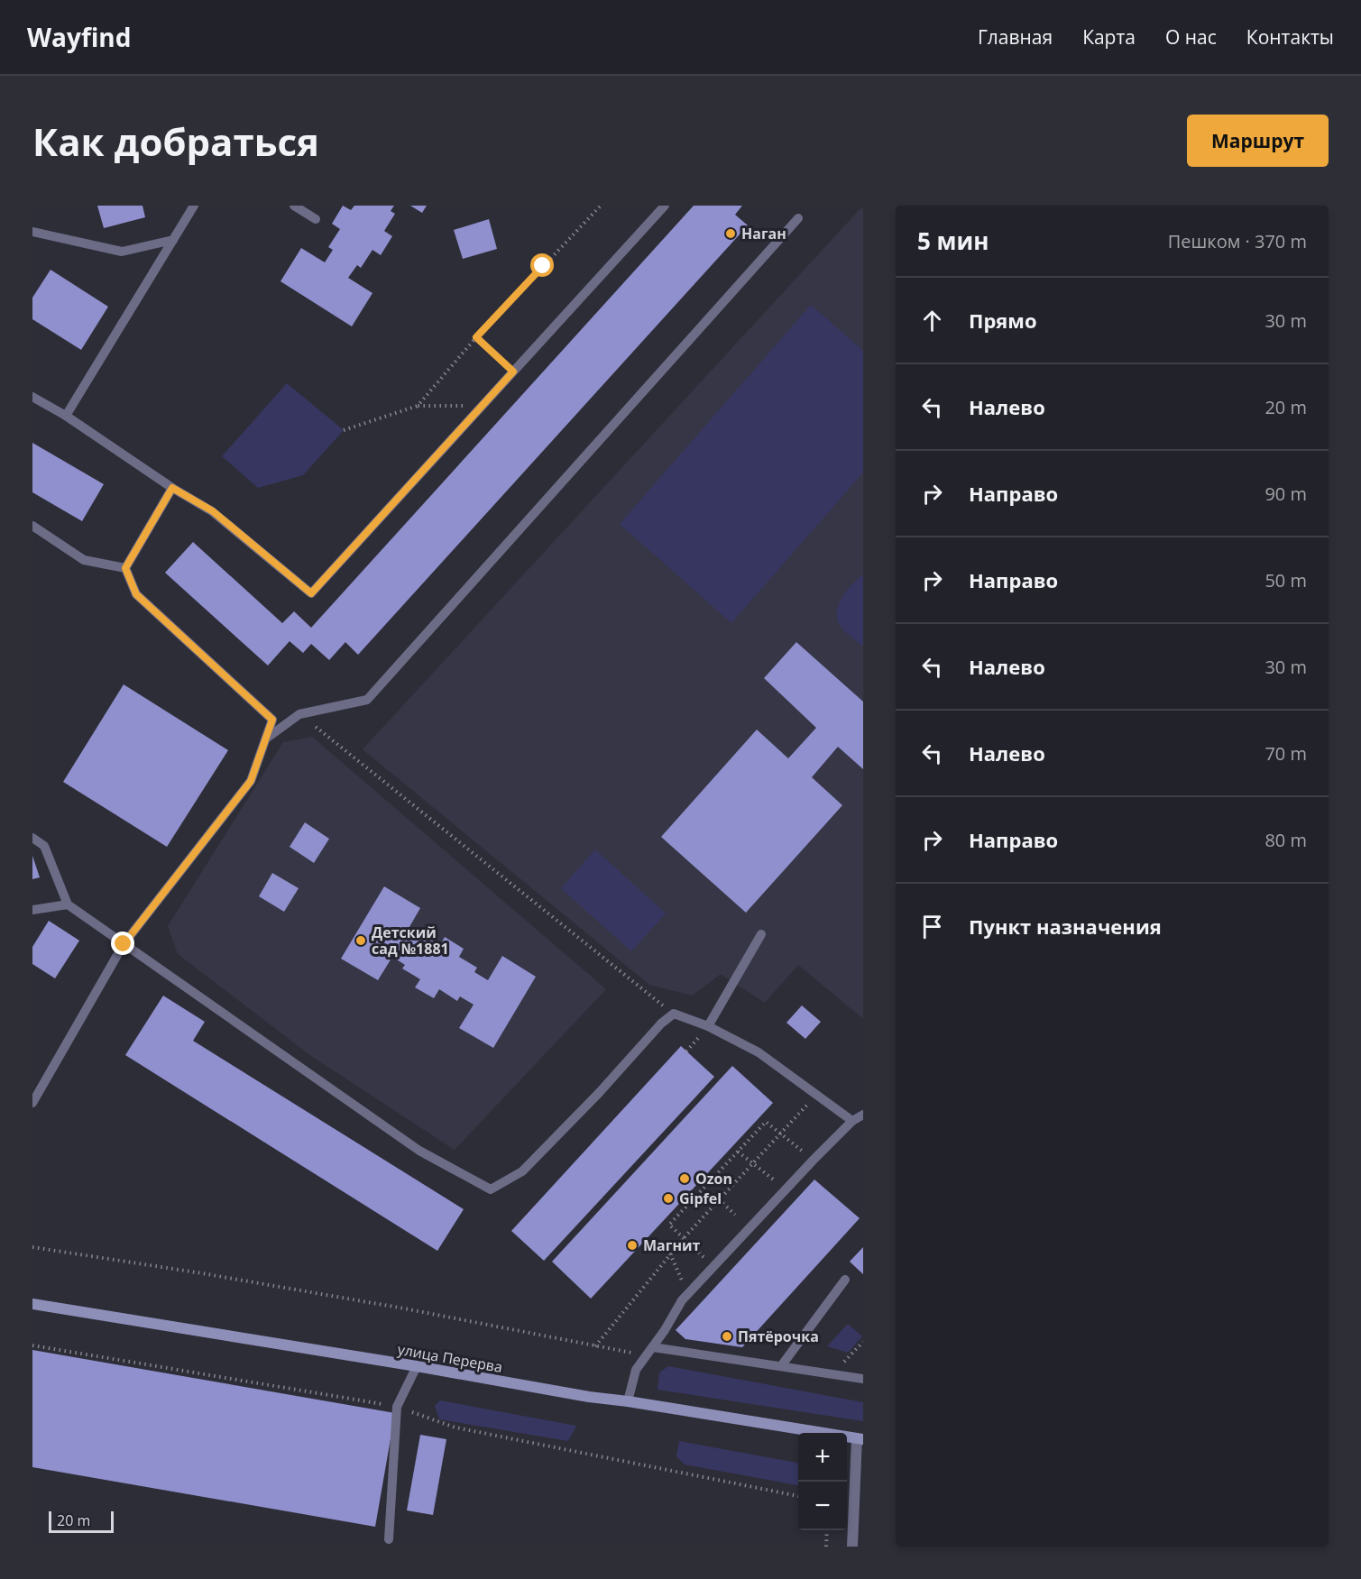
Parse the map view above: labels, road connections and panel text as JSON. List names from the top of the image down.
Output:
{
  "streets": {
    "main road": ["улица Перерва"]
  },
  "places": [
    "Наган",
    "Детский сад №1881",
    "Ozon",
    "Gipfel",
    "Магнит",
    "Пятёрочка"
  ],
  "scale_bar": "20 m",
  "page": {
    "header": "Wayfind",
    "nav": [
      "Главная",
      "Карта",
      "О нас",
      "Контакты"
    ],
    "buttons": "Маршрут",
    "title": "Как добраться",
    "heading": ["5 мин", "Пешком · 370 m"],
    "list": [
      ["Прямо", "30 m"],
      ["Налево", "20 m"],
      ["Направо", "90 m"],
      ["Направо", "50 m"],
      ["Налево", "30 m"],
      ["Налево", "70 m"],
      ["Направо", "80 m"],
      "Пункт назначения"
    ],
    "map_buttons": ["+", "−"],
    "scale": "20 m"
  }
}
